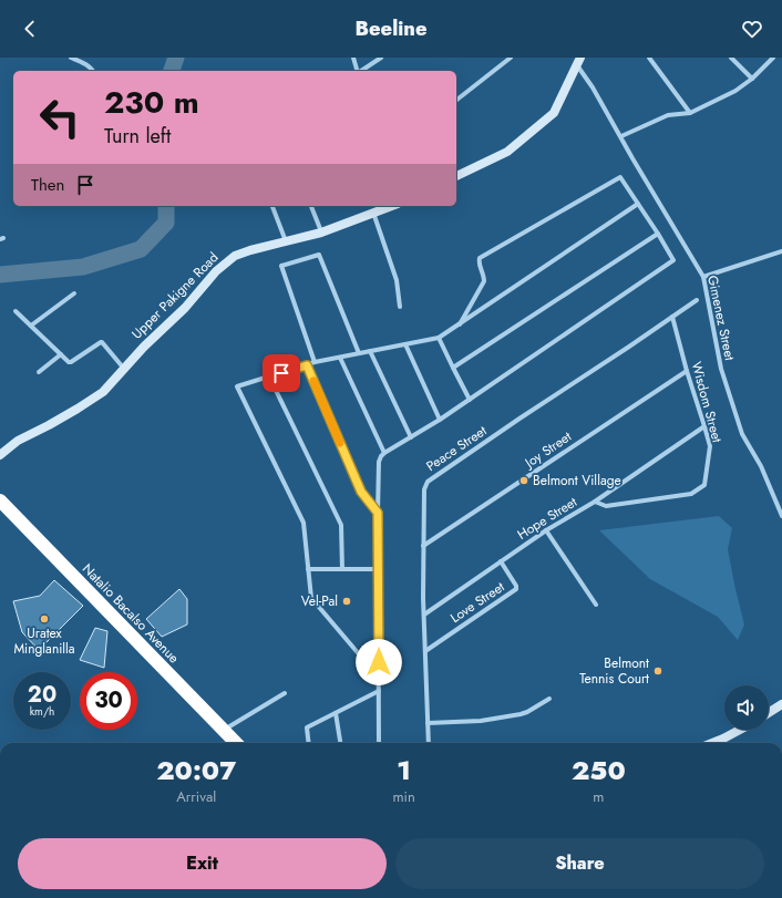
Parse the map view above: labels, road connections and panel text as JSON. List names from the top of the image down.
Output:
{
  "streets": {
    "highway": ["Natalio Bacalso Avenue"],
    "street": [
      "Upper Pakigne Road",
      "Gimenez Street",
      "Wisdom Street",
      "Peace Street",
      "Joy Street",
      "Hope Street",
      "Love Street"
    ]
  },
  "crossings": [
    ["Wisdom Street", "Peace Street"],
    ["Wisdom Street", "Joy Street"],
    ["Wisdom Street", "Hope Street"],
    ["Peace Street", "Joy Street"],
    ["Peace Street", "Hope Street"],
    ["Peace Street", "Love Street"],
    ["Hope Street", "Love Street"]
  ],
  "places": [
    "Belmont Village",
    "Vel-Pal",
    "Uratex Minglanilla",
    "Belmont Tennis Court"
  ],
  "page": {
    "header": "Beeline",
    "turn": ["230 m", "Turn left"],
    "then": "Then",
    "speed": "20 km/h",
    "limit": "30",
    "eta": [
      "20:07",
      "Arrival",
      "1",
      "min",
      "250",
      "m"
    ],
    "buttons": ["Exit", "Share"]
  }
}
